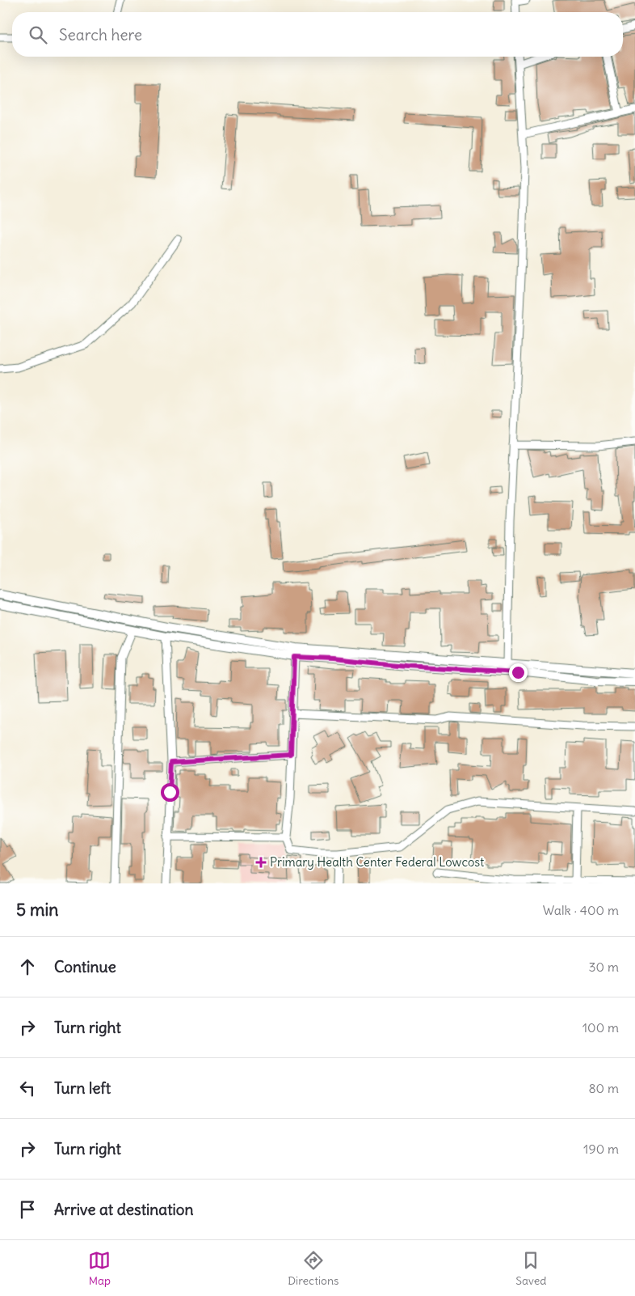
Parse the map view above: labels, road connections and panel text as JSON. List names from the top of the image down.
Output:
{
  "places": {
    "health": ["Primary Health Center Federal Lowcost"]
  },
  "page": {
    "search": "Search here",
    "heading": ["5 min", "Walk · 400 m"],
    "list": [
      ["Continue", "30 m"],
      ["Turn right", "100 m"],
      ["Turn left", "80 m"],
      ["Turn right", "190 m"],
      "Arrive at destination"
    ],
    "nav": ["Map", "Directions", "Saved"]
  }
}
